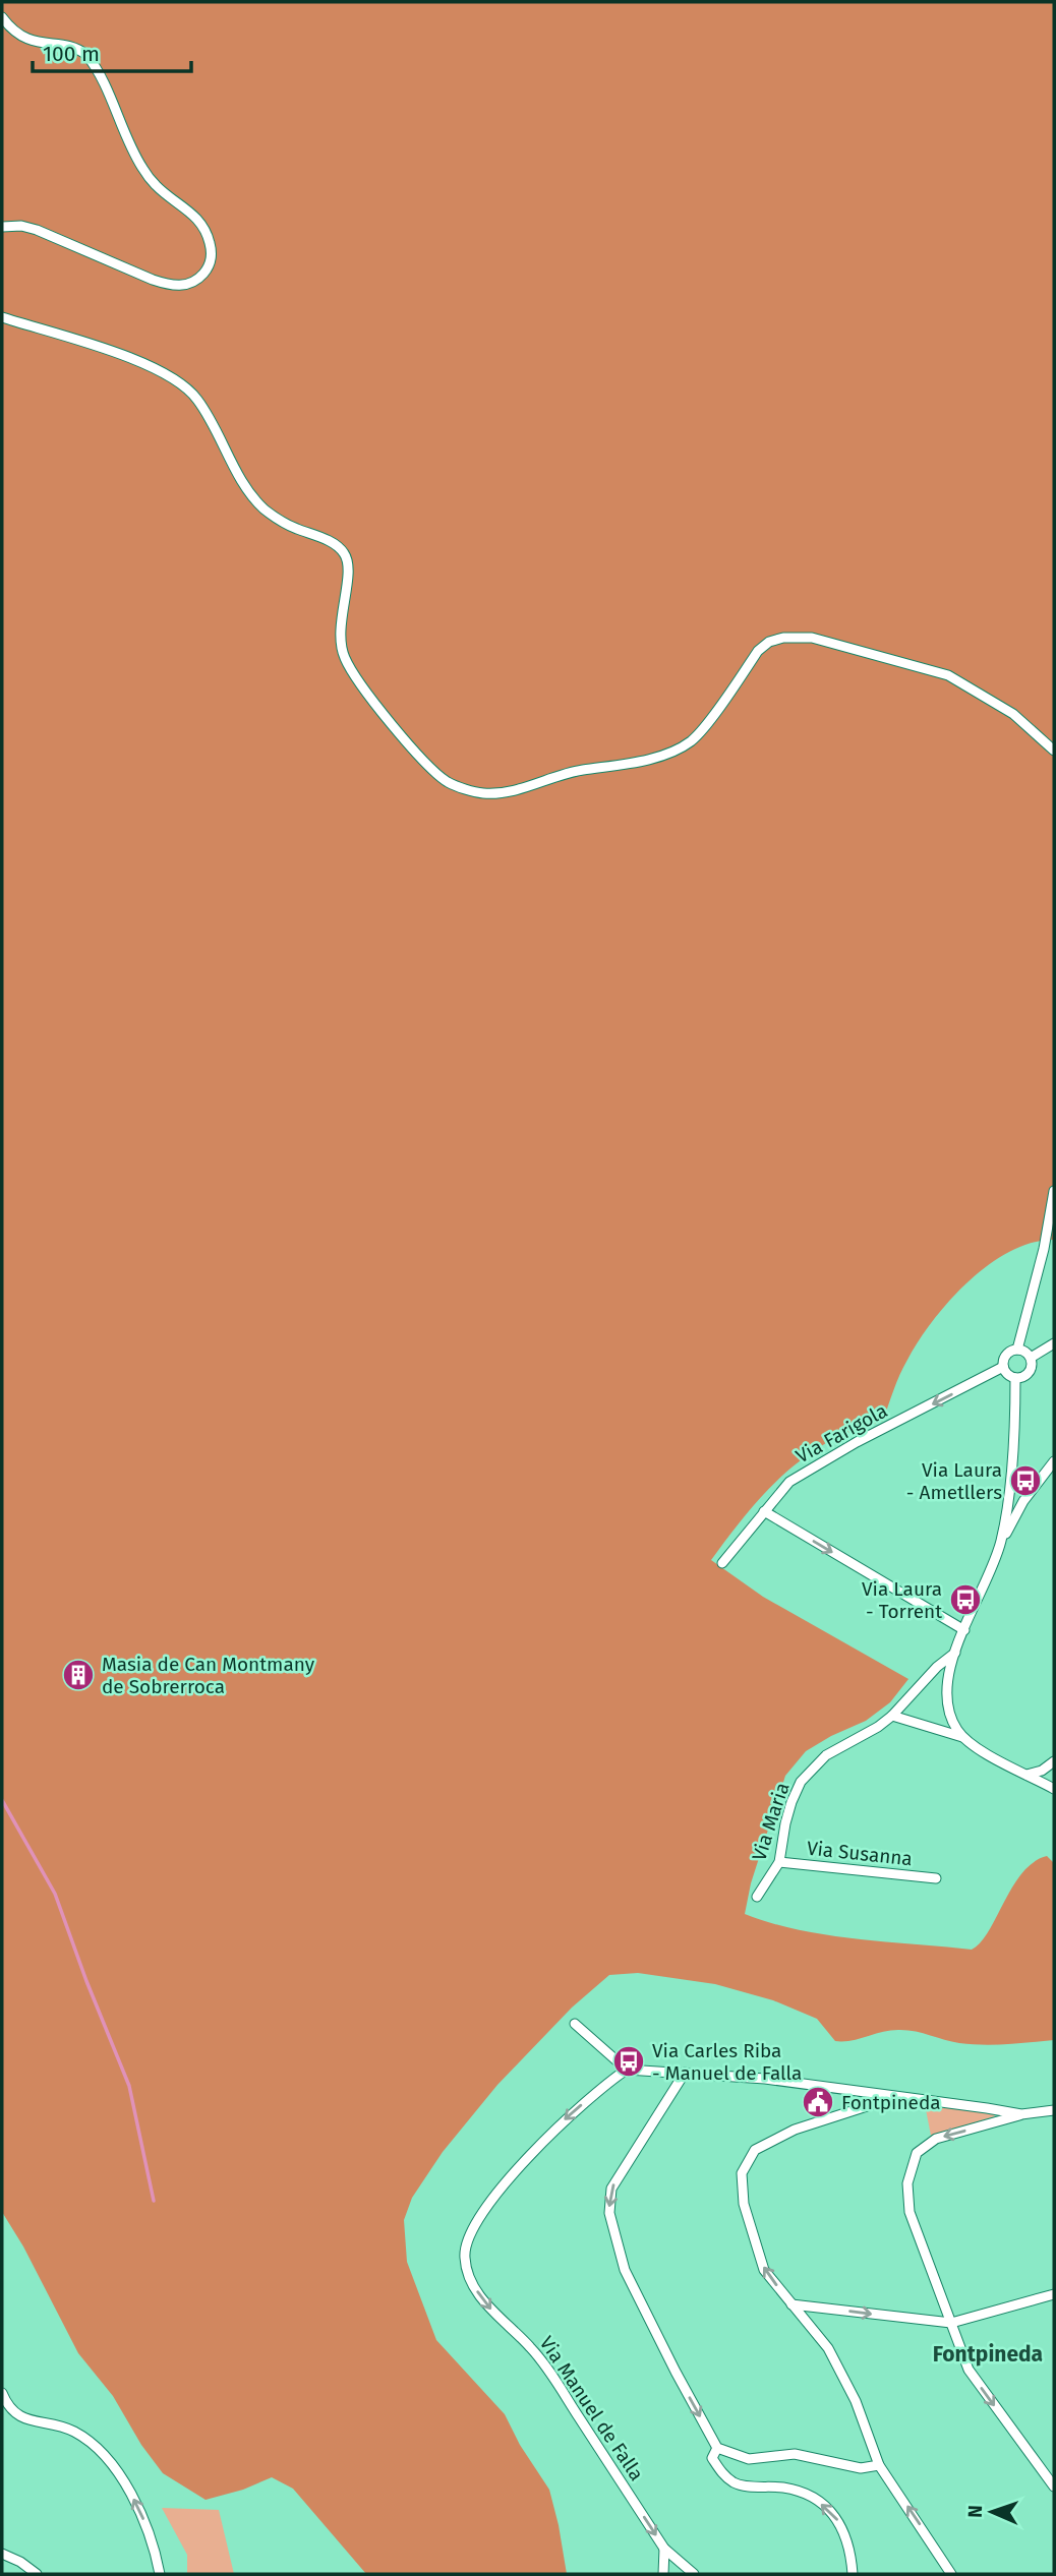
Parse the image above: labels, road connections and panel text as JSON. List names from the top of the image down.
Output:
{
  "streets": {
    "street": [
      "Via Farigola",
      "Via Maria",
      "Via Susanna",
      "Via Manuel de Falla"
    ]
  },
  "crossings": [
    ["Via Maria", "Via Susanna"]
  ],
  "one_way": ["Via Farigola"],
  "districts": ["Fontpineda"],
  "places": {
    "bus stop": ["Via Laura - Ametllers", "Via Laura - Torrent", "Via Carles Riba - Manuel de Falla"],
    "building": ["Masia de Can Montmany de Sobrerroca"],
    "public building": ["Fontpineda"]
  },
  "scale_bar": "100 m",
  "north": "left"
}
